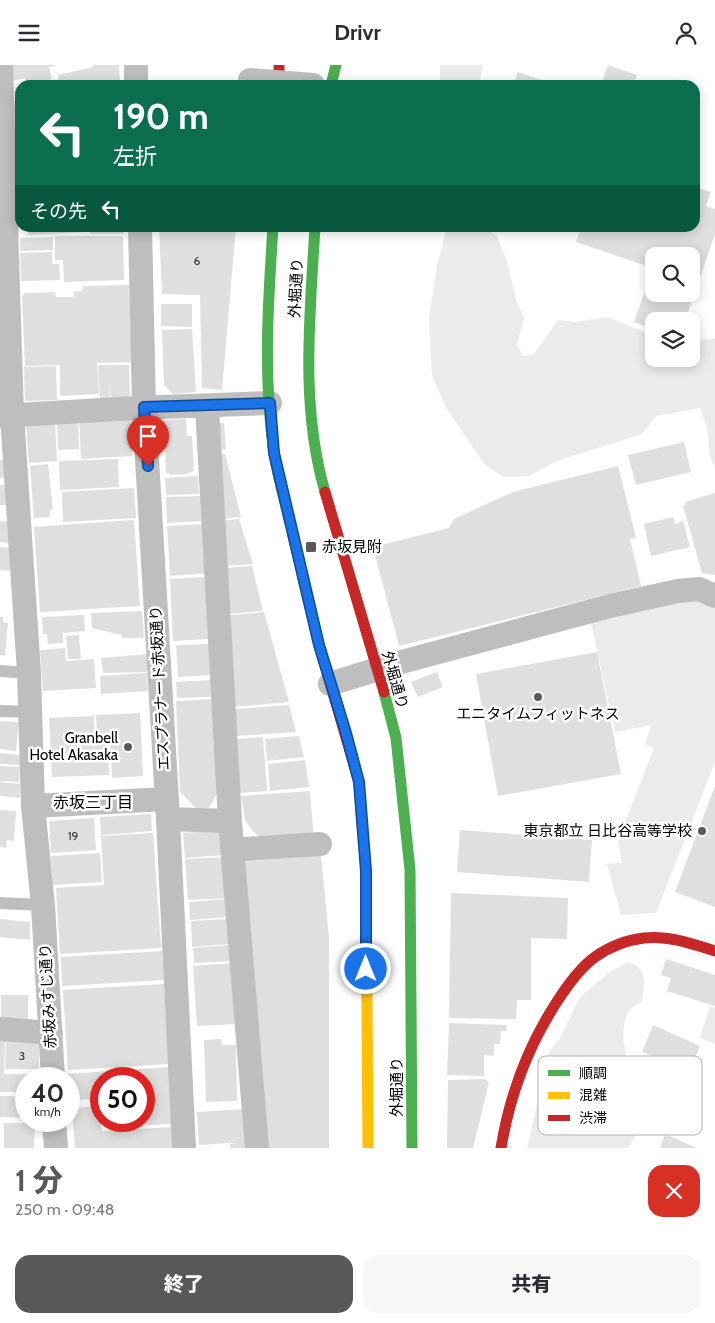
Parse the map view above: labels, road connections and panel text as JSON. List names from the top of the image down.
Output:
{
  "streets": {
    "main road": ["外堀通り"],
    "street": ["エスプラナード赤坂通り", "赤坂みすじ通り"]
  },
  "districts": ["赤坂三丁目"],
  "places": {
    "transit": ["赤坂見附"],
    "other": ["エニタイムフィットネス", "Granbell Hotel Akasaka", "東京都立 日比谷高等学校"]
  },
  "house_numbers": ["6", "19", "3"],
  "legend": ["順調", "混雑", "渋滞"],
  "page": {
    "header": "Drivr",
    "turn": ["190 m", "左折"],
    "then": "その先",
    "speed": "40 km/h",
    "limit": "50",
    "heading": ["1 分", "250 m · 09:48"],
    "buttons": ["終了", "共有"]
  }
}
